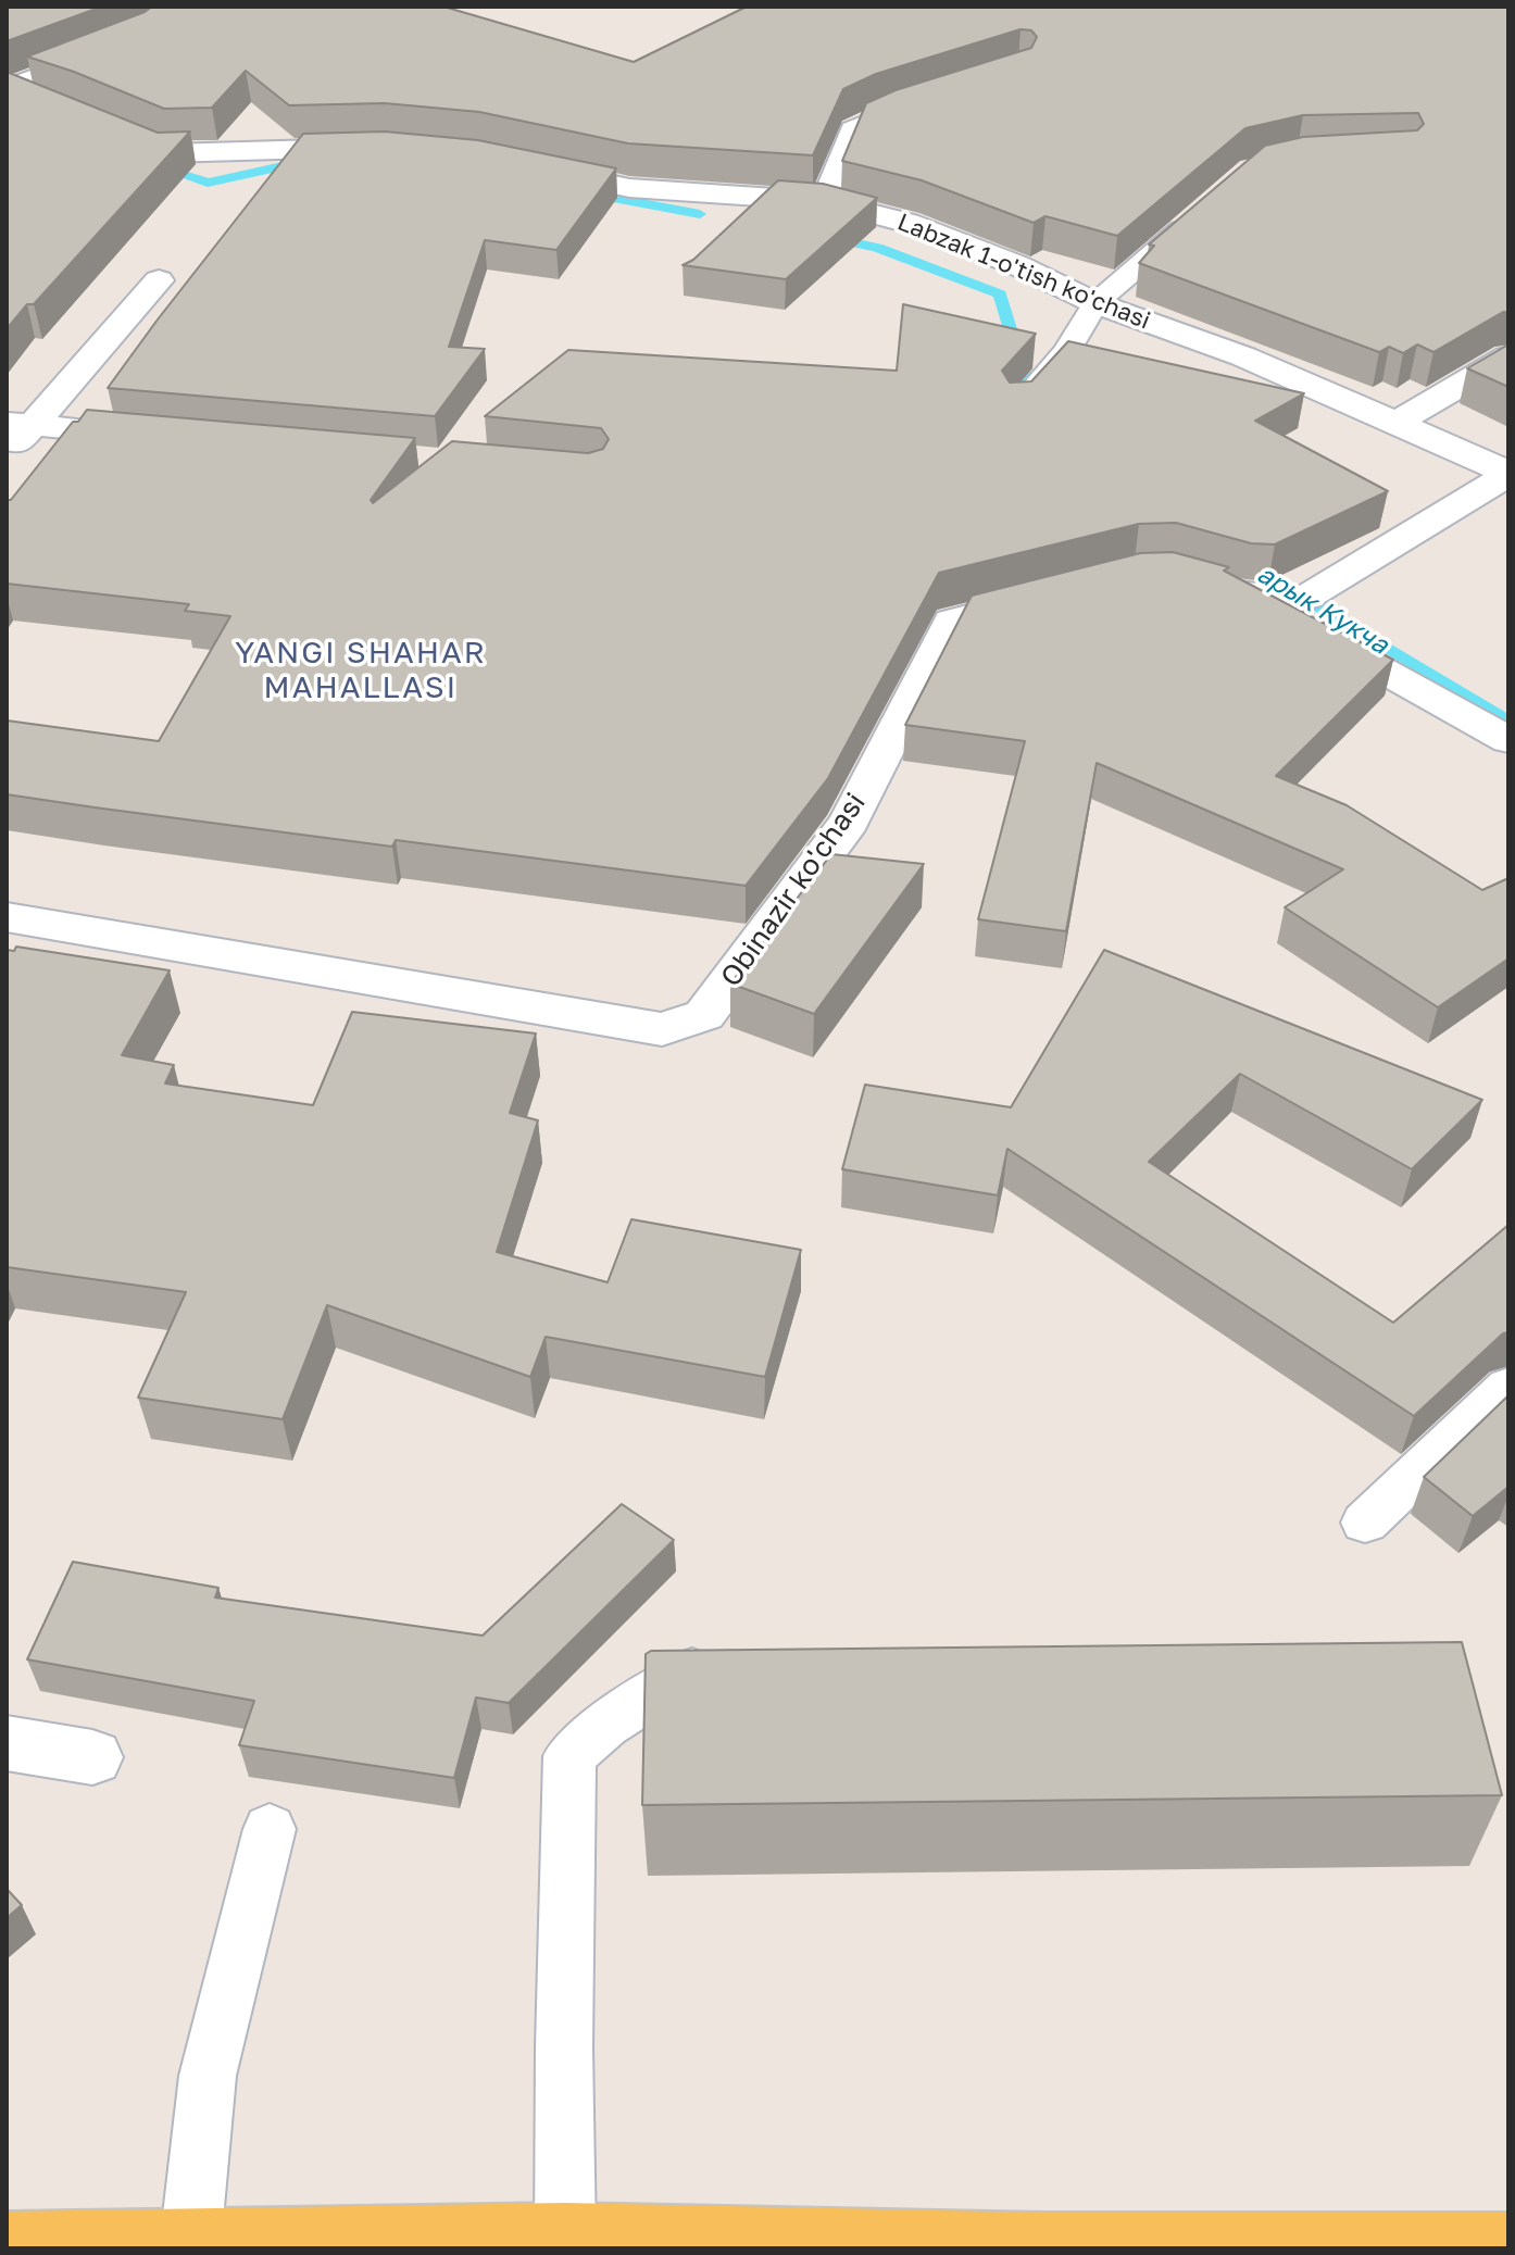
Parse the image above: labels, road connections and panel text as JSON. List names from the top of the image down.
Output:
{
  "streets": {
    "street": ["Labzak 1-o'tish ko'chasi", "Obinazir ko'chasi"]
  },
  "districts": ["YANGI SHAHAR MAHALLASI"],
  "water": ["арык Кукча"]
}
